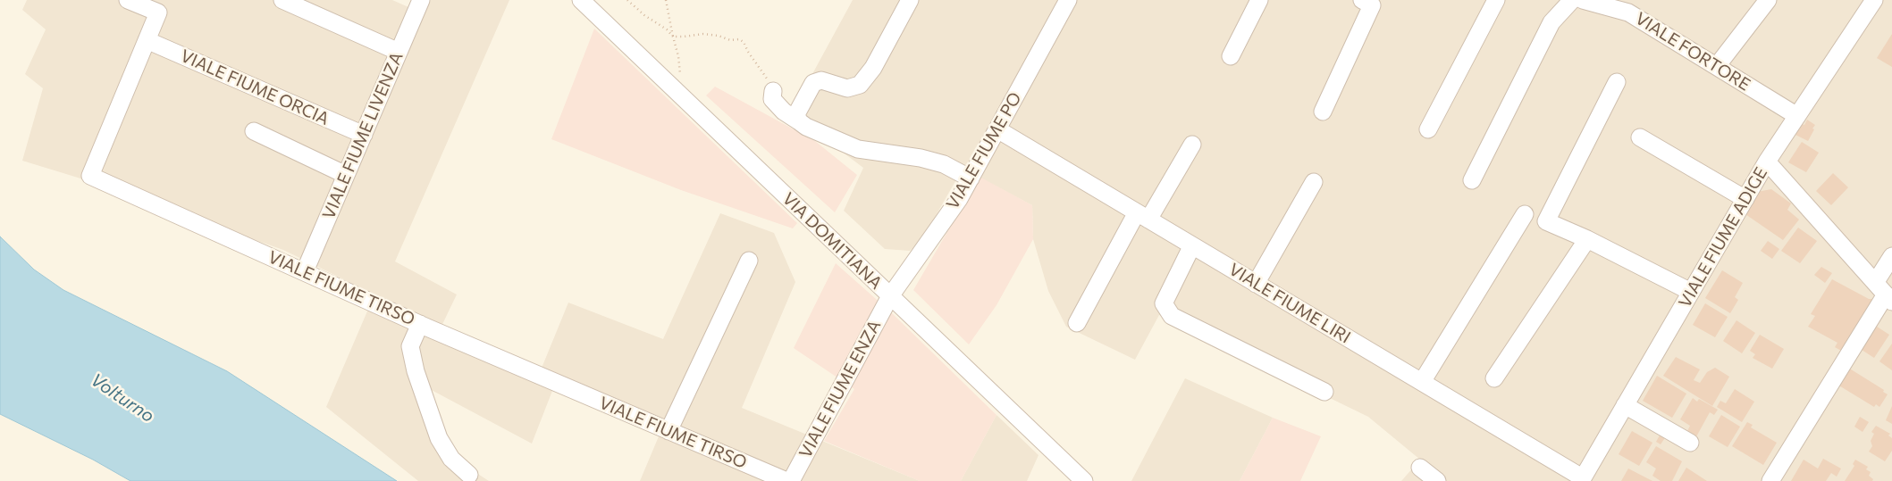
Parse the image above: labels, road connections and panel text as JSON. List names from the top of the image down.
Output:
{
  "streets": {
    "street": [
      "VIALE FORTORE",
      "VIALE FIUME ORCIA",
      "VIALE FIUME LIVENZA",
      "VIALE FIUME PO",
      "VIALE FIUME ADIGE",
      "VIA DOMITIANA",
      "VIALE FIUME TIRSO",
      "VIALE FIUME LIRI",
      "VIALE FIUME ENZA"
    ]
  },
  "crossings": [
    ["VIALE FORTORE", "VIALE FIUME ADIGE"],
    ["VIALE FIUME ORCIA", "VIALE FIUME LIVENZA"],
    ["VIALE FIUME ORCIA", "VIALE FIUME TIRSO"],
    ["VIALE FIUME LIVENZA", "VIALE FIUME TIRSO"],
    ["VIALE FIUME PO", "VIA DOMITIANA"],
    ["VIALE FIUME PO", "VIALE FIUME LIRI"],
    ["VIALE FIUME PO", "VIALE FIUME ENZA"],
    ["VIALE FIUME ADIGE", "VIALE FIUME LIRI"],
    ["VIA DOMITIANA", "VIALE FIUME ENZA"]
  ],
  "water": ["Volturno"]
}
